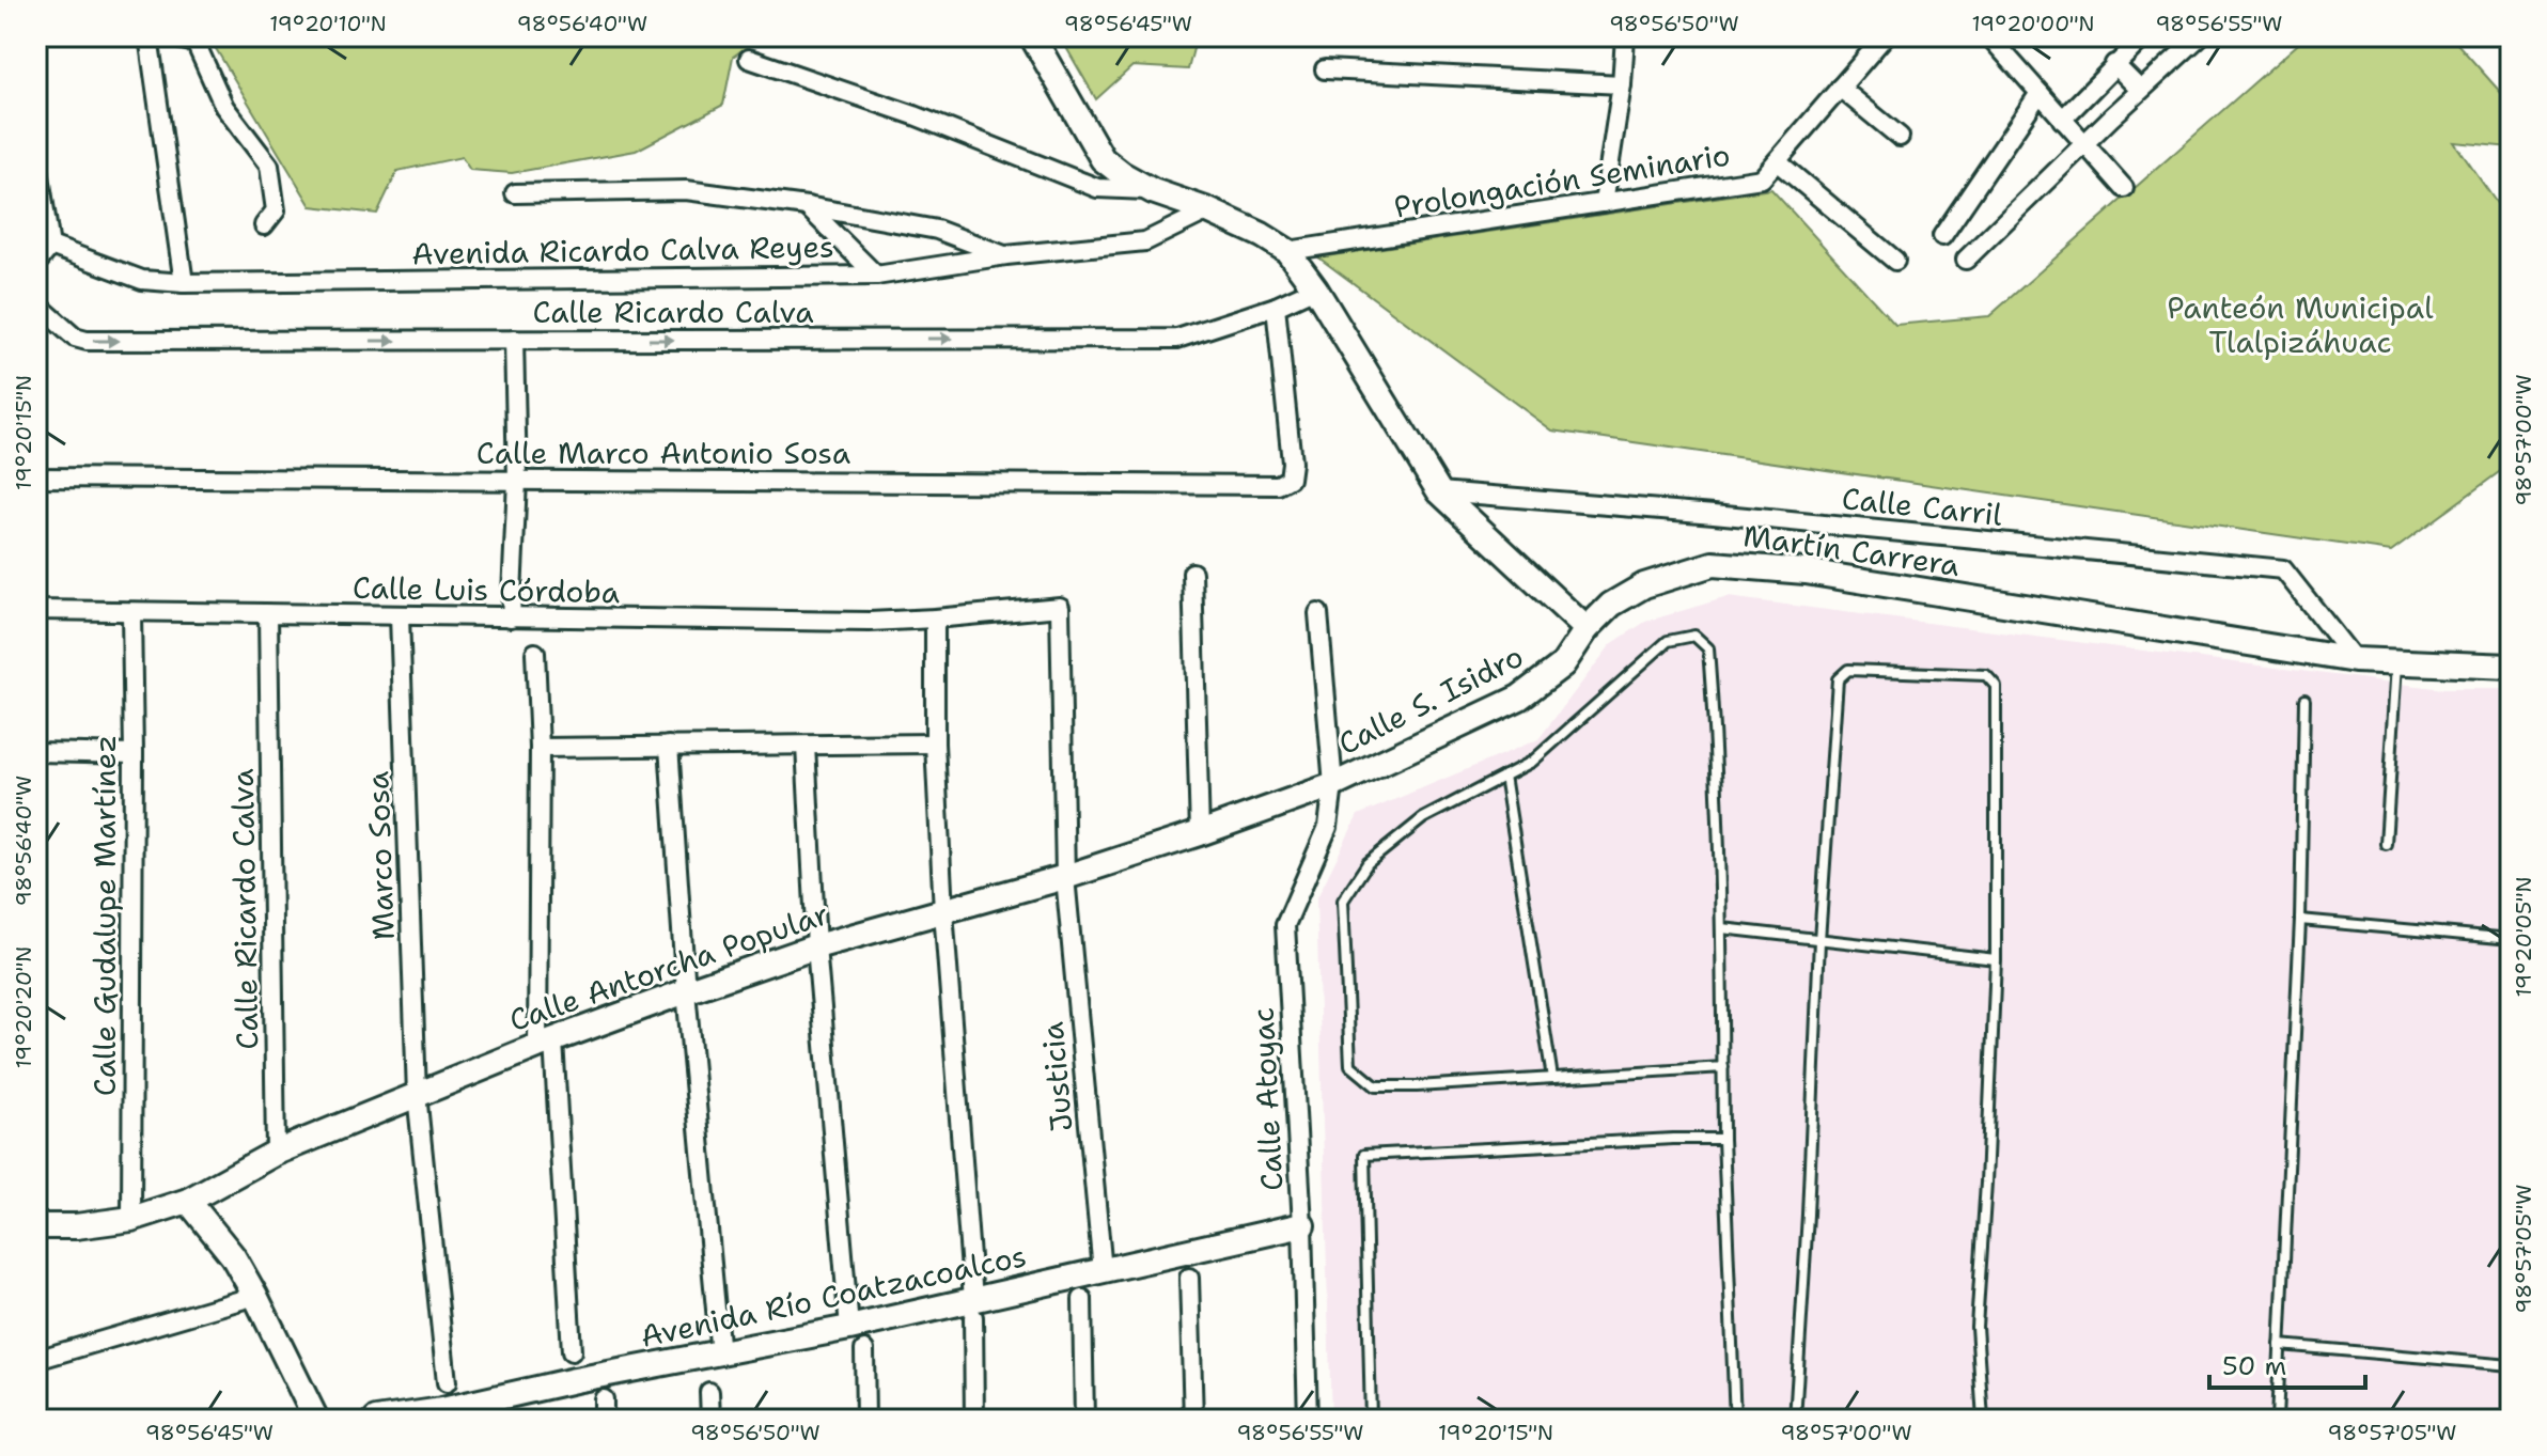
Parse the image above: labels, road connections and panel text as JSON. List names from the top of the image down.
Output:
{
  "streets": {
    "main road": [
      "Martín Carrera",
      "Calle S. Isidro",
      "Calle Antorcha Popular",
      "Avenida Río Coatzacoalcos"
    ],
    "street": [
      "Prolongación Seminario",
      "Avenida Ricardo Calva Reyes",
      "Calle Ricardo Calva",
      "Calle Marco Antonio Sosa",
      "Calle Carril",
      "Calle Luis Córdoba",
      "Marco Sosa",
      "Calle Gudalupe Martínez",
      "Justicia",
      "Calle Atoyac"
    ]
  },
  "crossings": [
    ["Calle Ricardo Calva", "Calle Marco Antonio Sosa"],
    ["Calle Ricardo Calva", "Calle Luis Córdoba"],
    ["Calle Ricardo Calva", "Calle Antorcha Popular"],
    ["Calle Carril", "Martín Carrera"],
    ["Martín Carrera", "Calle S. Isidro"],
    ["Calle Luis Córdoba", "Marco Sosa"],
    ["Calle Luis Córdoba", "Calle Gudalupe Martínez"],
    ["Calle Luis Córdoba", "Justicia"],
    ["Calle S. Isidro", "Calle Antorcha Popular"],
    ["Calle S. Isidro", "Calle Atoyac"],
    ["Marco Sosa", "Calle Antorcha Popular"],
    ["Calle Gudalupe Martínez", "Calle Antorcha Popular"],
    ["Calle Antorcha Popular", "Justicia"],
    ["Calle Antorcha Popular", "Calle Atoyac"],
    ["Justicia", "Avenida Río Coatzacoalcos"],
    ["Calle Atoyac", "Avenida Río Coatzacoalcos"]
  ],
  "parks": ["Panteón Municipal Tlalpizáhuac"],
  "scale_bar": "50 m",
  "coordinates": [
    "19°20'10\"N",
    "98°56'40\"W",
    "98°56'45\"W",
    "98°56'50\"W",
    "19°20'00\"N",
    "98°56'55\"W",
    "19°20'15\"N",
    "98°57'00\"W",
    "19°20'05\"N",
    "19°20'20\"N",
    "98°57'05\"W"
  ]
}
